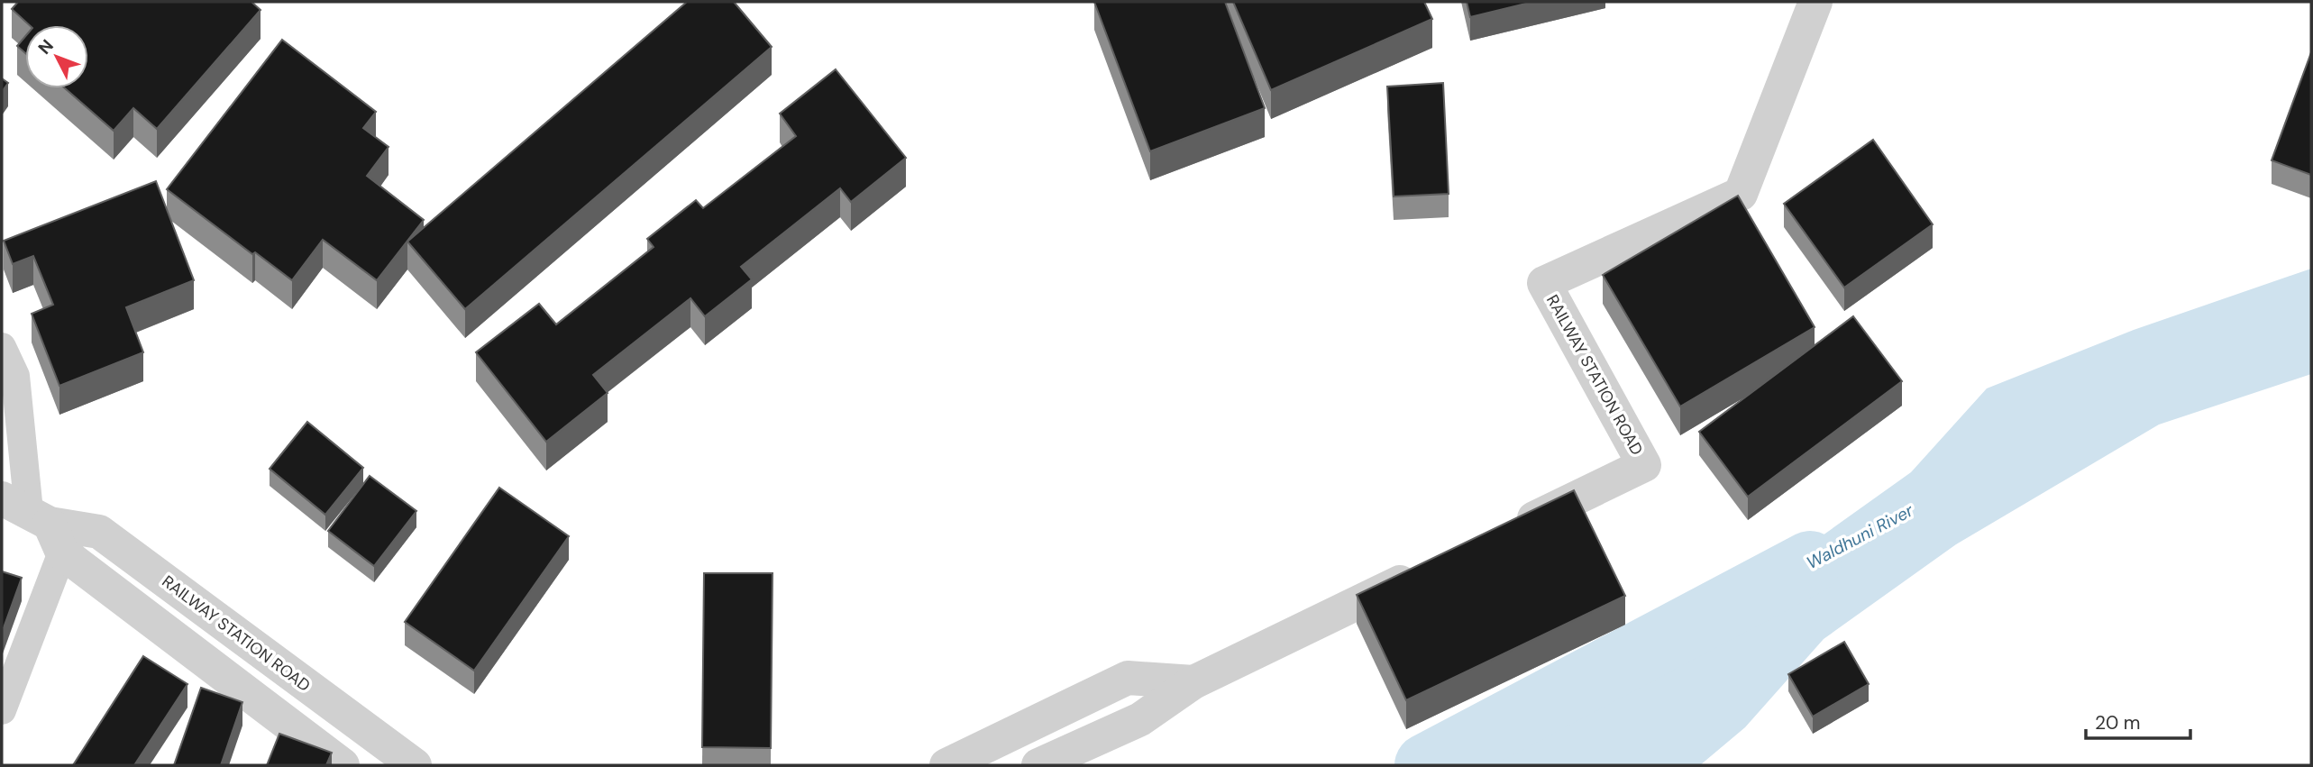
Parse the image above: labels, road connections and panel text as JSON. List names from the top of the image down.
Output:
{
  "streets": {
    "street": ["RAILWAY STATION ROAD"]
  },
  "water": ["Waldhuni River"],
  "scale_bar": "20 m",
  "north": "top left"
}
